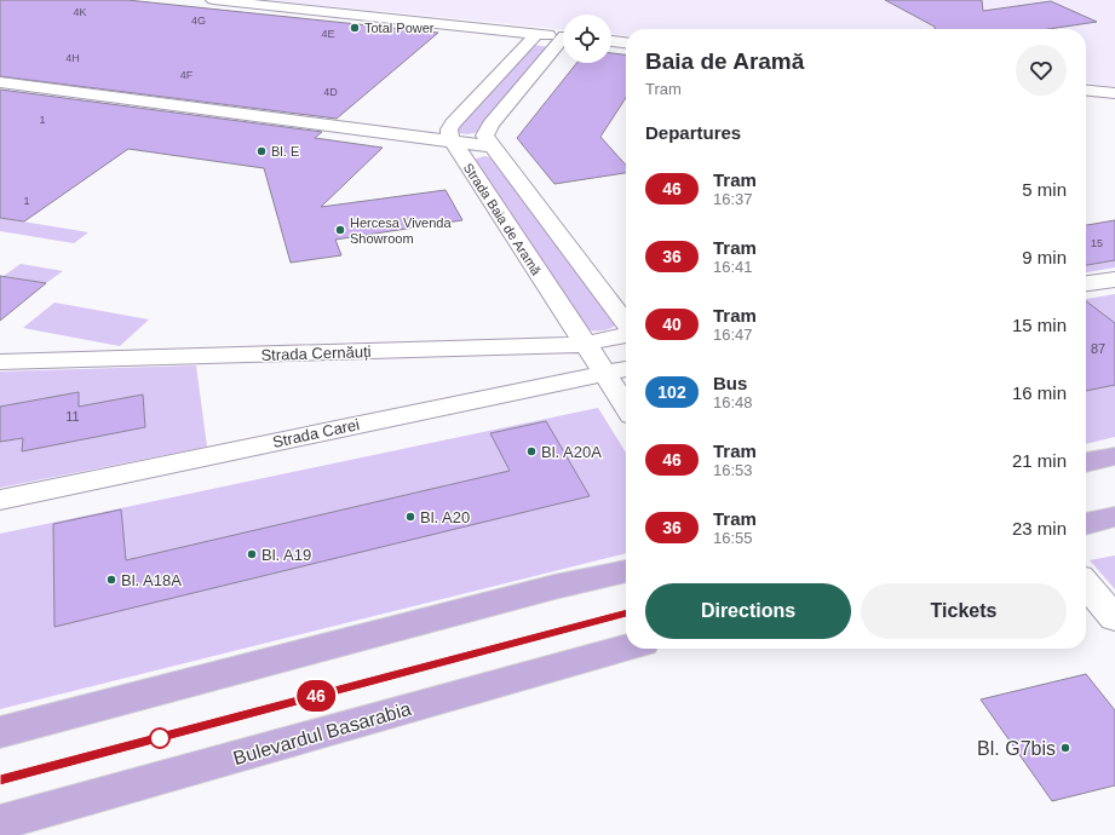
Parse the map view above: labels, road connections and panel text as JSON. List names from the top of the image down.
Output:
{
  "streets": {
    "main road": ["Bulevardul Basarabia"],
    "street": ["Strada Baia de Aramă", "Strada Cernăuți", "Strada Carei"]
  },
  "crossings": [
    ["Strada Baia de Aramă", "Strada Cernăuți"],
    ["Strada Baia de Aramă", "Strada Carei"]
  ],
  "places": [
    "Total Power",
    "Bl. E",
    "Hercesa Vivenda Showroom",
    "Bl. A20A",
    "Bl. A20",
    "Bl. A19",
    "Bl. A18A",
    "Bl. G7bis"
  ],
  "lines": ["tram line 46"],
  "house_numbers": [
    "4K",
    "4G",
    "4E",
    "4H",
    "4F",
    "4D",
    "1",
    "1",
    "15",
    "87",
    "11"
  ],
  "page": {
    "on_map": "46",
    "heading": [
      ["Baia de Aramă", "Tram"],
      "Departures"
    ],
    "list": [
      {
        "mark": "46",
        "name": "Tram",
        "note": "16:37",
        "value": "5 min"
      },
      {
        "mark": "36",
        "name": "Tram",
        "note": "16:41",
        "value": "9 min"
      },
      {
        "mark": "40",
        "name": "Tram",
        "note": "16:47",
        "value": "15 min"
      },
      {
        "mark": "102",
        "name": "Bus",
        "note": "16:48",
        "value": "16 min"
      },
      {
        "mark": "46",
        "name": "Tram",
        "note": "16:53",
        "value": "21 min"
      },
      {
        "mark": "36",
        "name": "Tram",
        "note": "16:55",
        "value": "23 min"
      }
    ],
    "buttons": ["Directions", "Tickets"]
  }
}
